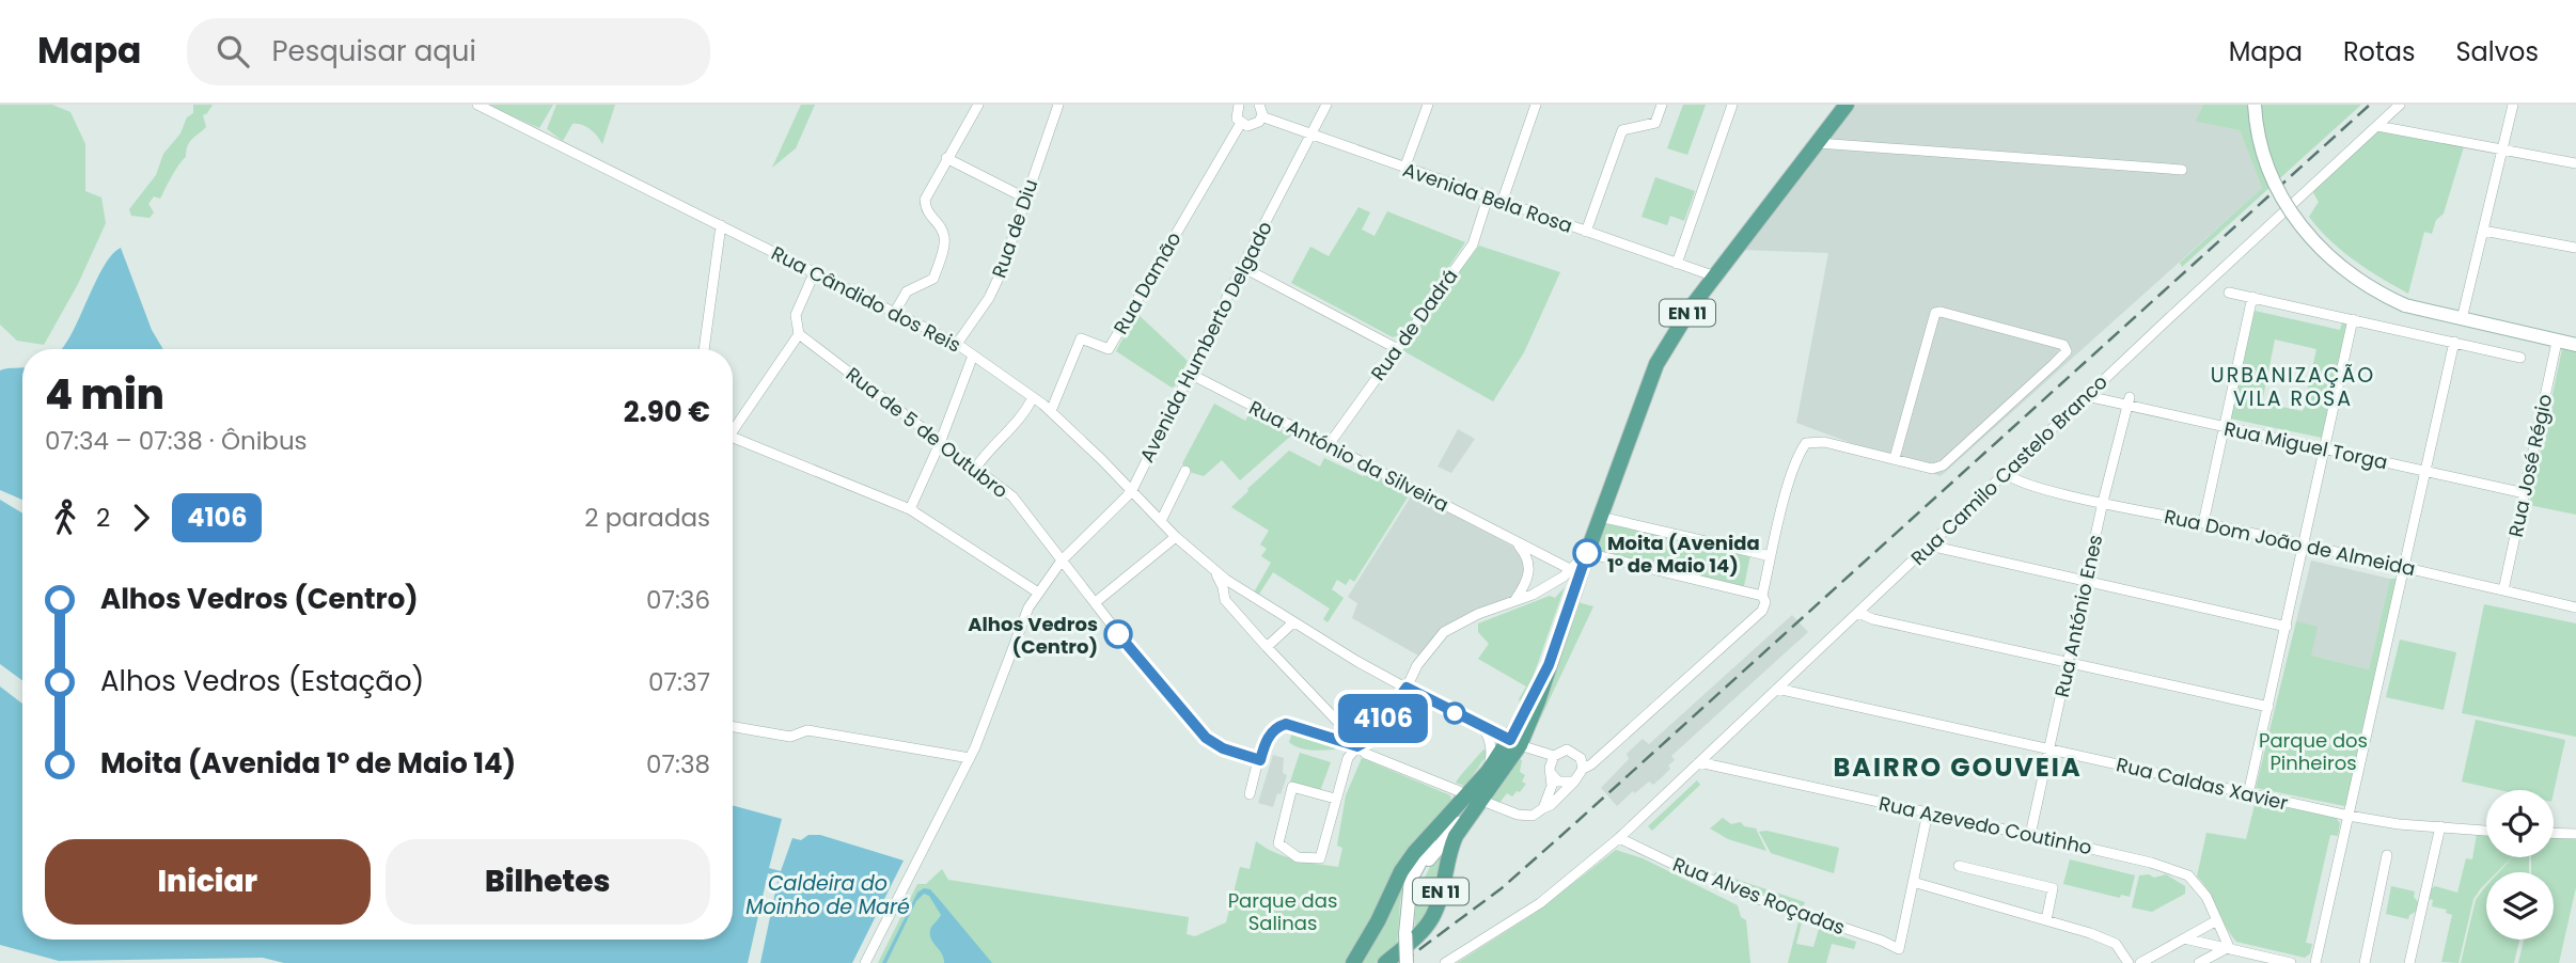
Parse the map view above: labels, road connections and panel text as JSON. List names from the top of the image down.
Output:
{
  "streets": {
    "main road": ["EN 11"],
    "street": [
      "Avenida Bela Rosa",
      "Rua de Diu",
      "Rua Damão",
      "Rua Cândido dos Reis",
      "Rua de Dadrá",
      "Avenida Humberto Delgado",
      "Rua de 5 de Outubro",
      "Rua Miguel Torga",
      "Rua António da Silveira",
      "Rua José Régio",
      "Rua Camilo Castelo Branco",
      "Rua Dom João de Almeida",
      "Rua António Enes",
      "Rua Caldas Xavier",
      "Rua Azevedo Coutinho",
      "Rua Alves Roçadas"
    ]
  },
  "crossings": [
    ["Avenida Bela Rosa", "EN 11"],
    ["Avenida Bela Rosa", "Rua de Dadrá"],
    ["Avenida Bela Rosa", "Avenida Humberto Delgado"],
    ["Rua de Diu", "Rua Cândido dos Reis"],
    ["Rua Damão", "Rua Cândido dos Reis"],
    ["Rua Cândido dos Reis", "EN 11"],
    ["Rua Cândido dos Reis", "Avenida Humberto Delgado"],
    ["Rua de Dadrá", "Rua António da Silveira"],
    ["Avenida Humberto Delgado", "Rua de 5 de Outubro"],
    ["Avenida Humberto Delgado", "Rua António da Silveira"],
    ["Rua Miguel Torga", "Rua José Régio"],
    ["Rua Miguel Torga", "Rua Camilo Castelo Branco"],
    ["Rua Miguel Torga", "Rua António Enes"],
    ["Rua José Régio", "Rua Dom João de Almeida"],
    ["Rua Camilo Castelo Branco", "Rua Dom João de Almeida"],
    ["Rua Camilo Castelo Branco", "Rua Caldas Xavier"],
    ["Rua Camilo Castelo Branco", "Rua Azevedo Coutinho"],
    ["Rua Camilo Castelo Branco", "Rua Alves Roçadas"],
    ["Rua Dom João de Almeida", "Rua António Enes"],
    ["Rua António Enes", "Rua Caldas Xavier"],
    ["Rua António Enes", "Rua Azevedo Coutinho"]
  ],
  "districts": ["URBANIZAÇÃO VILA ROSA", "BAIRRO GOUVEIA"],
  "water": ["Caldeira do Moinho de Maré"],
  "parks": ["Parque dos Pinheiros", "Parque das Salinas"],
  "places": ["Moita (Avenida 1º de Maio 14)", "Alhos Vedros (Centro)"],
  "lines": ["bus line 4106"],
  "page": {
    "header": "Mapa",
    "search": "Pesquisar aqui",
    "nav": ["Mapa", "Rotas", "Salvos"],
    "on_map": "4106",
    "heading": ["4 min", "07:34 – 07:38 · Ônibus", "2.90 €"],
    "legs": ["2", "4106", "2 paradas"],
    "list": [
      {
        "name": "Alhos Vedros (Centro)",
        "value": "07:36"
      },
      {
        "name": "Alhos Vedros (Estação)",
        "value": "07:37"
      },
      {
        "name": "Moita (Avenida 1º de Maio 14)",
        "value": "07:38"
      }
    ],
    "buttons": ["Iniciar", "Bilhetes"]
  }
}
